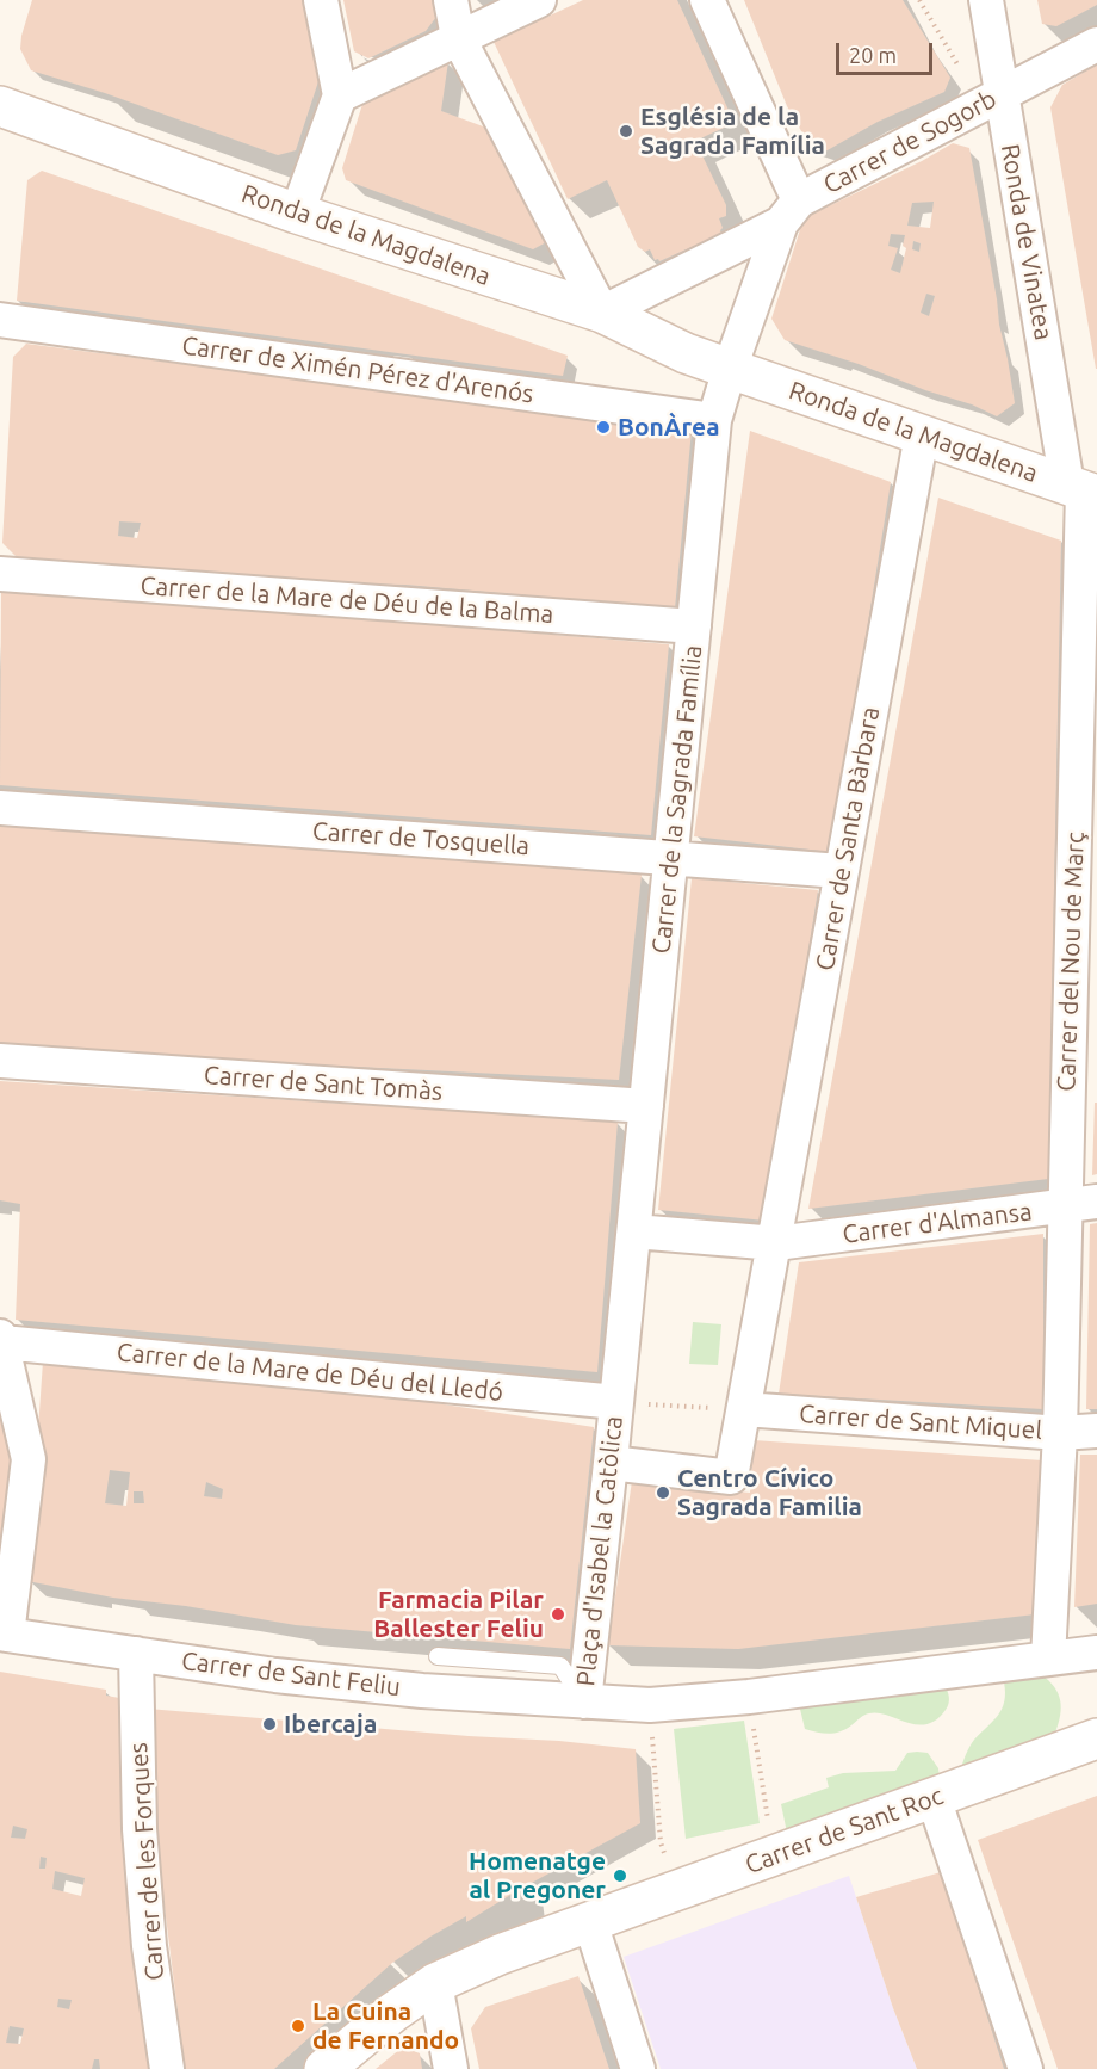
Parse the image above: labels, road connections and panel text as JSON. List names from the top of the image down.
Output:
{
  "streets": {
    "main road": ["Ronda de la Magdalena", "Carrer de Sant Roc"],
    "street": [
      "Carrer de Sogorb",
      "Ronda de Vinatea",
      "Carrer de Ximén Pérez d'Arenós",
      "Carrer de la Mare de Déu de la Balma",
      "Carrer de la Sagrada Família",
      "Carrer de Tosquella",
      "Carrer de Santa Bàrbara",
      "Carrer del Nou de Març",
      "Carrer de Sant Tomàs",
      "Carrer d'Almansa",
      "Carrer de la Mare de Déu del Lledó",
      "Carrer de Sant Miquel",
      "Plaça d'Isabel la Catòlica",
      "Carrer de Sant Feliu",
      "Carrer de les Forques"
    ]
  },
  "crossings": [
    ["Carrer de Sogorb", "Ronda de la Magdalena"],
    ["Carrer de Sogorb", "Ronda de Vinatea"],
    ["Ronda de la Magdalena", "Ronda de Vinatea"],
    ["Ronda de la Magdalena", "Carrer de la Sagrada Família"],
    ["Ronda de la Magdalena", "Carrer de Santa Bàrbara"],
    ["Ronda de la Magdalena", "Carrer del Nou de Març"],
    ["Ronda de Vinatea", "Carrer del Nou de Març"],
    ["Carrer de Ximén Pérez d'Arenós", "Carrer de la Sagrada Família"],
    ["Carrer de la Mare de Déu de la Balma", "Carrer de la Sagrada Família"],
    ["Carrer de la Sagrada Família", "Carrer de Tosquella"],
    ["Carrer de la Sagrada Família", "Carrer de Sant Tomàs"],
    ["Carrer de la Sagrada Família", "Plaça d'Isabel la Catòlica"],
    ["Carrer de Tosquella", "Carrer de Santa Bàrbara"],
    ["Carrer de Santa Bàrbara", "Carrer d'Almansa"],
    ["Carrer del Nou de Març", "Carrer d'Almansa"],
    ["Carrer del Nou de Març", "Carrer de Sant Miquel"],
    ["Carrer de la Mare de Déu del Lledó", "Plaça d'Isabel la Catòlica"],
    ["Carrer de Sant Miquel", "Plaça d'Isabel la Catòlica"],
    ["Plaça d'Isabel la Catòlica", "Carrer de Sant Feliu"],
    ["Carrer de Sant Feliu", "Carrer de les Forques"]
  ],
  "places": [
    "Església de la Sagrada Família",
    "BonÀrea",
    "Centro Cívico Sagrada Familia",
    "Farmacia Pilar Ballester Feliu",
    "Ibercaja",
    "Homenatge al Pregoner",
    "La Cuina de Fernando"
  ],
  "scale_bar": "20 m"
}
